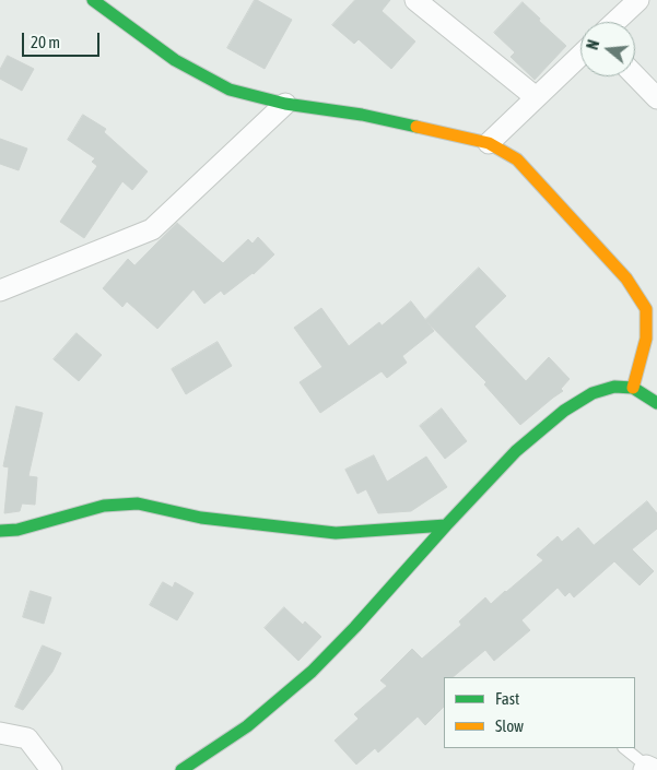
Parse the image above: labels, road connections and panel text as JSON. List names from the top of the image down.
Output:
{
  "legend": ["Fast", "Slow"],
  "scale_bar": "20 m",
  "north": "left"
}
